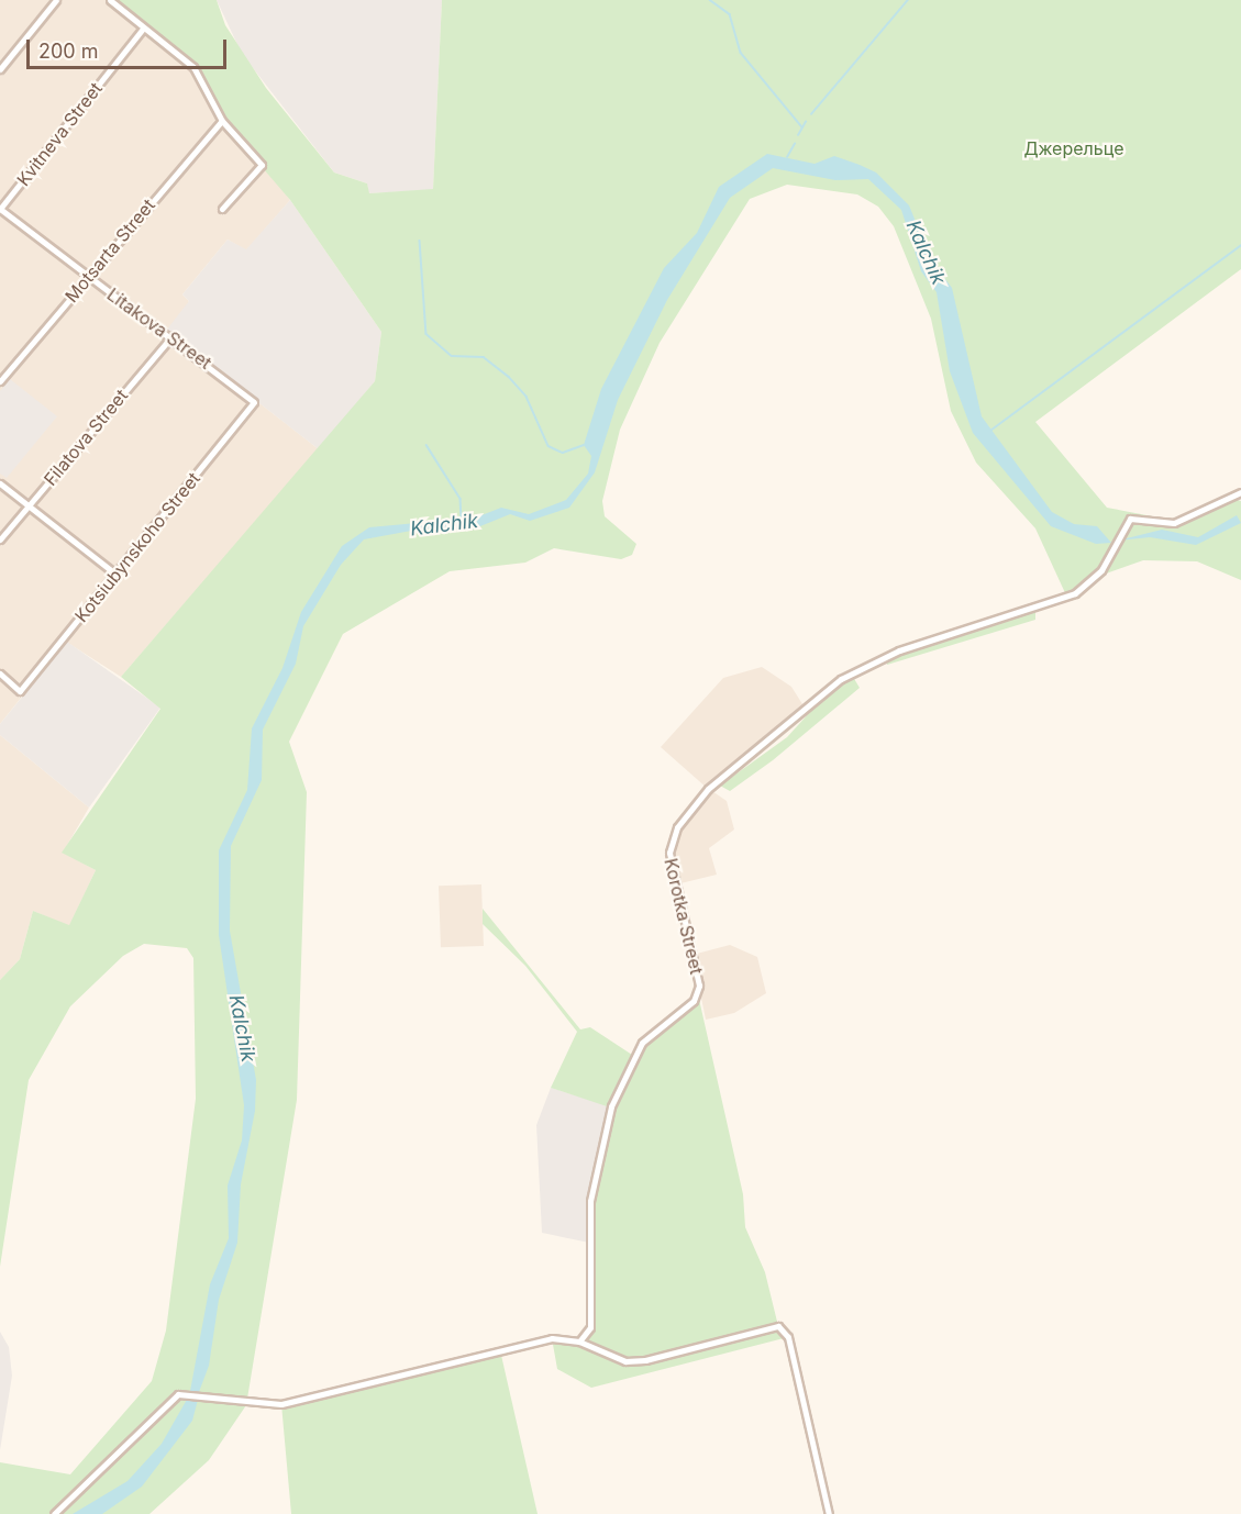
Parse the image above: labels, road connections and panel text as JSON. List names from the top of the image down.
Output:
{
  "streets": {
    "street": [
      "Kvitneva Street",
      "Motsarta Street",
      "Litakova Street",
      "Filatova Street",
      "Kotsiubynskoho Street",
      "Korotka Street"
    ]
  },
  "crossings": [
    ["Kvitneva Street", "Litakova Street"],
    ["Motsarta Street", "Litakova Street"],
    ["Litakova Street", "Filatova Street"],
    ["Litakova Street", "Kotsiubynskoho Street"]
  ],
  "water": ["Kalchik"],
  "parks": ["Джерельце"],
  "scale_bar": "200 m"
}
